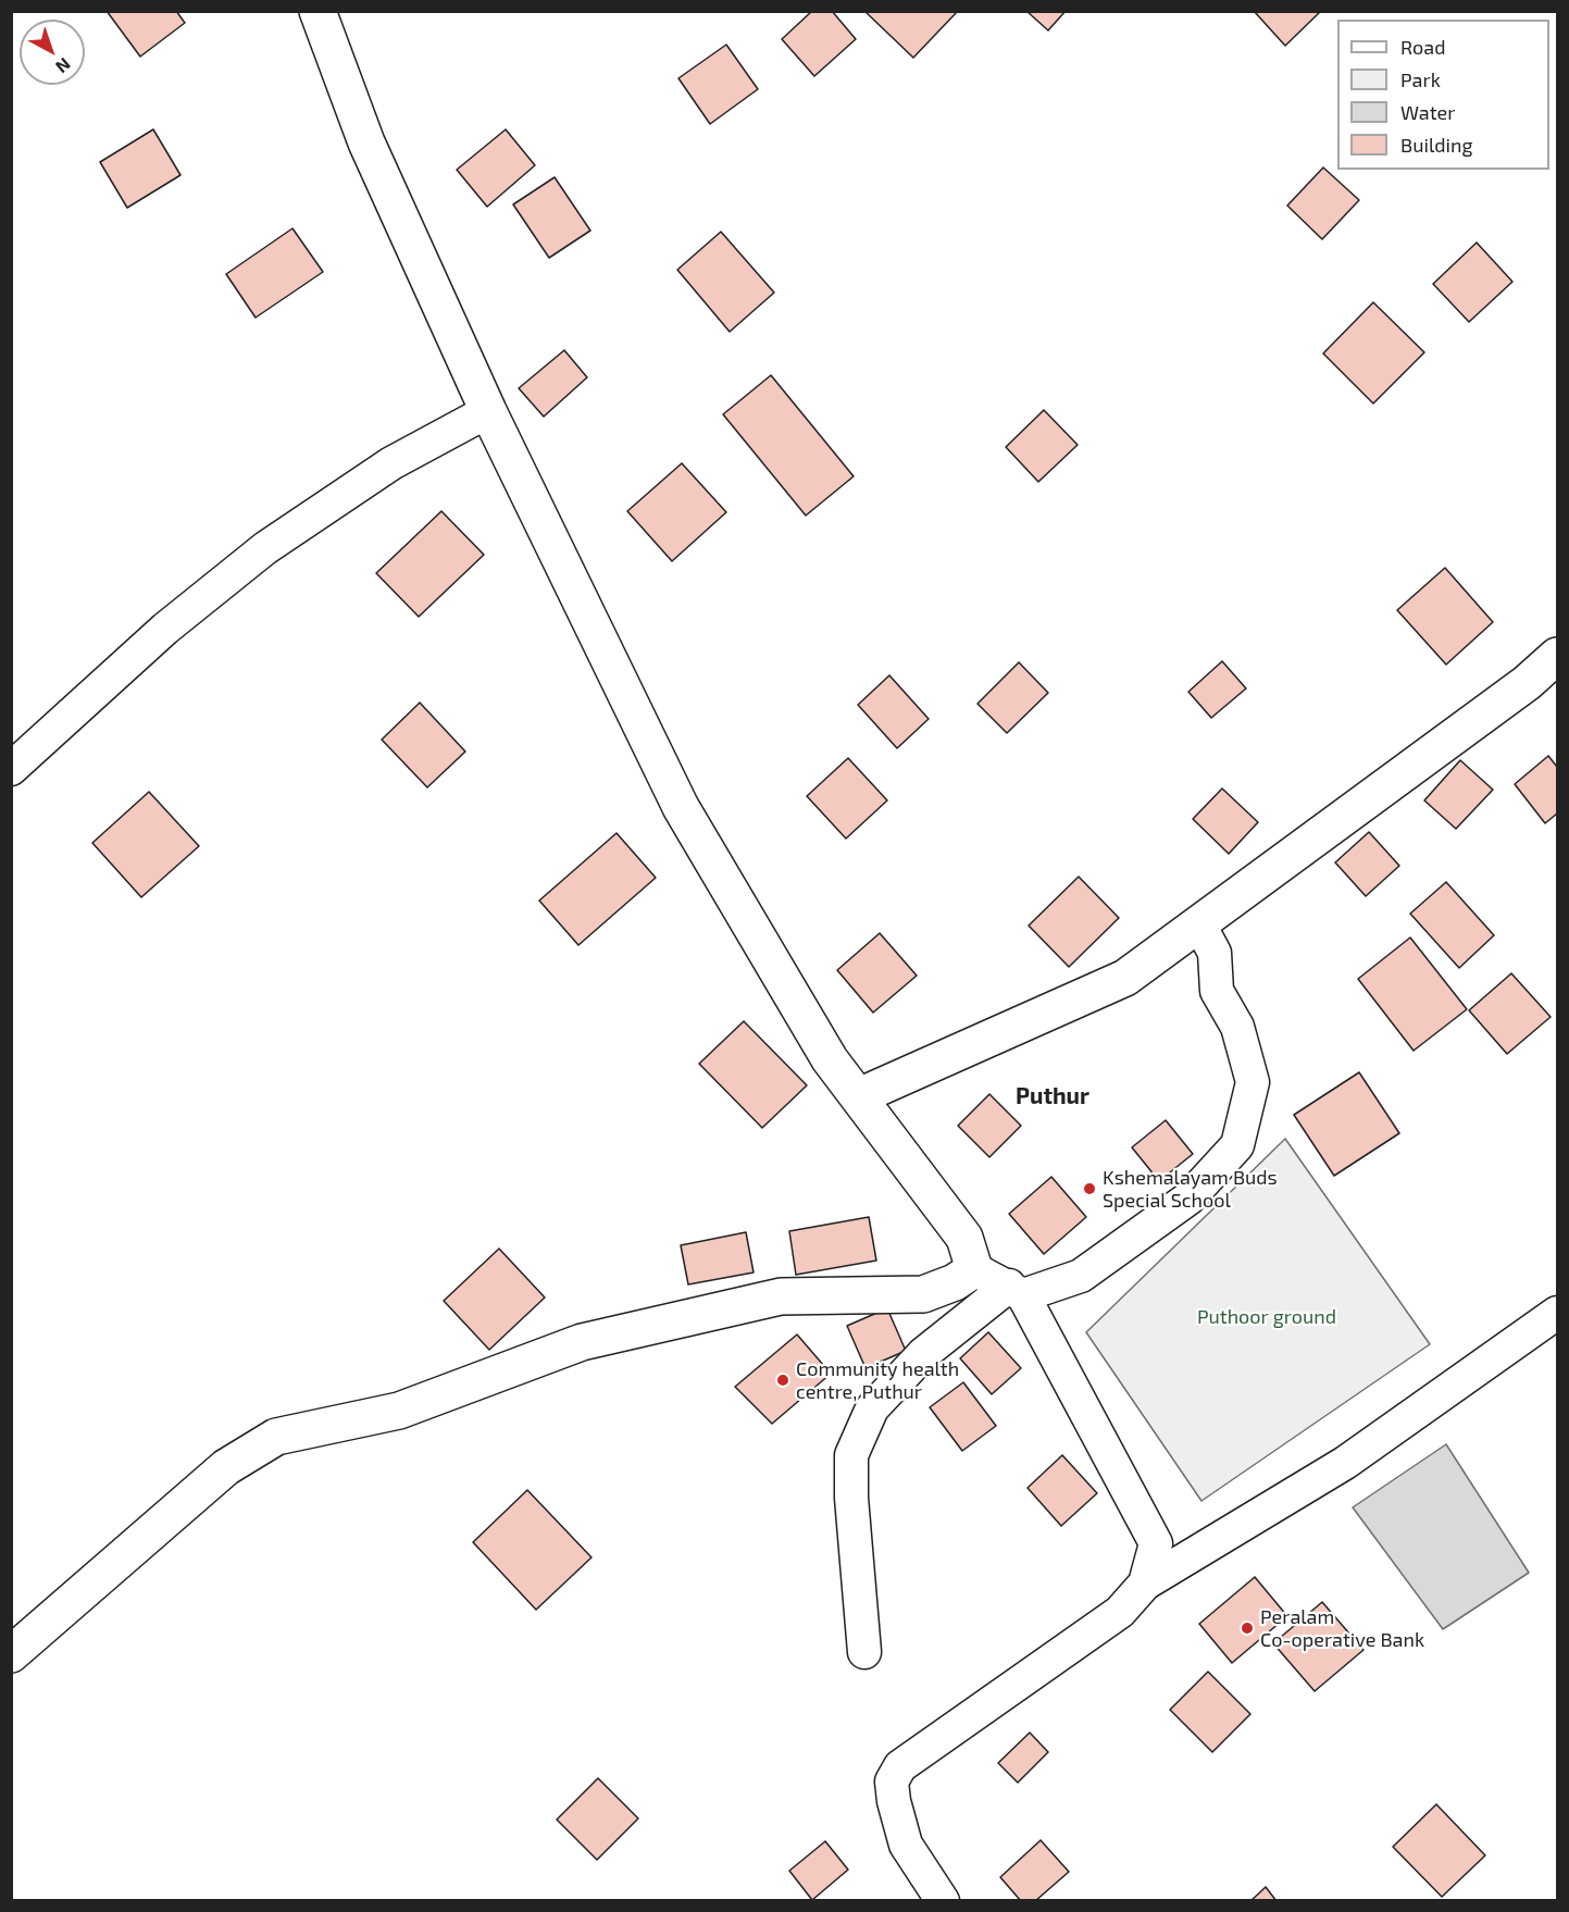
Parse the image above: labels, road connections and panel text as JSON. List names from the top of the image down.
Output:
{
  "districts": ["Puthur"],
  "parks": ["Puthoor ground"],
  "places": ["Kshemalayam Buds Special School", "Community health centre, Puthur", "Peralam Co-operative Bank"],
  "legend": [
    "Road",
    "Park",
    "Water",
    "Building"
  ],
  "north": "bottom right"
}
